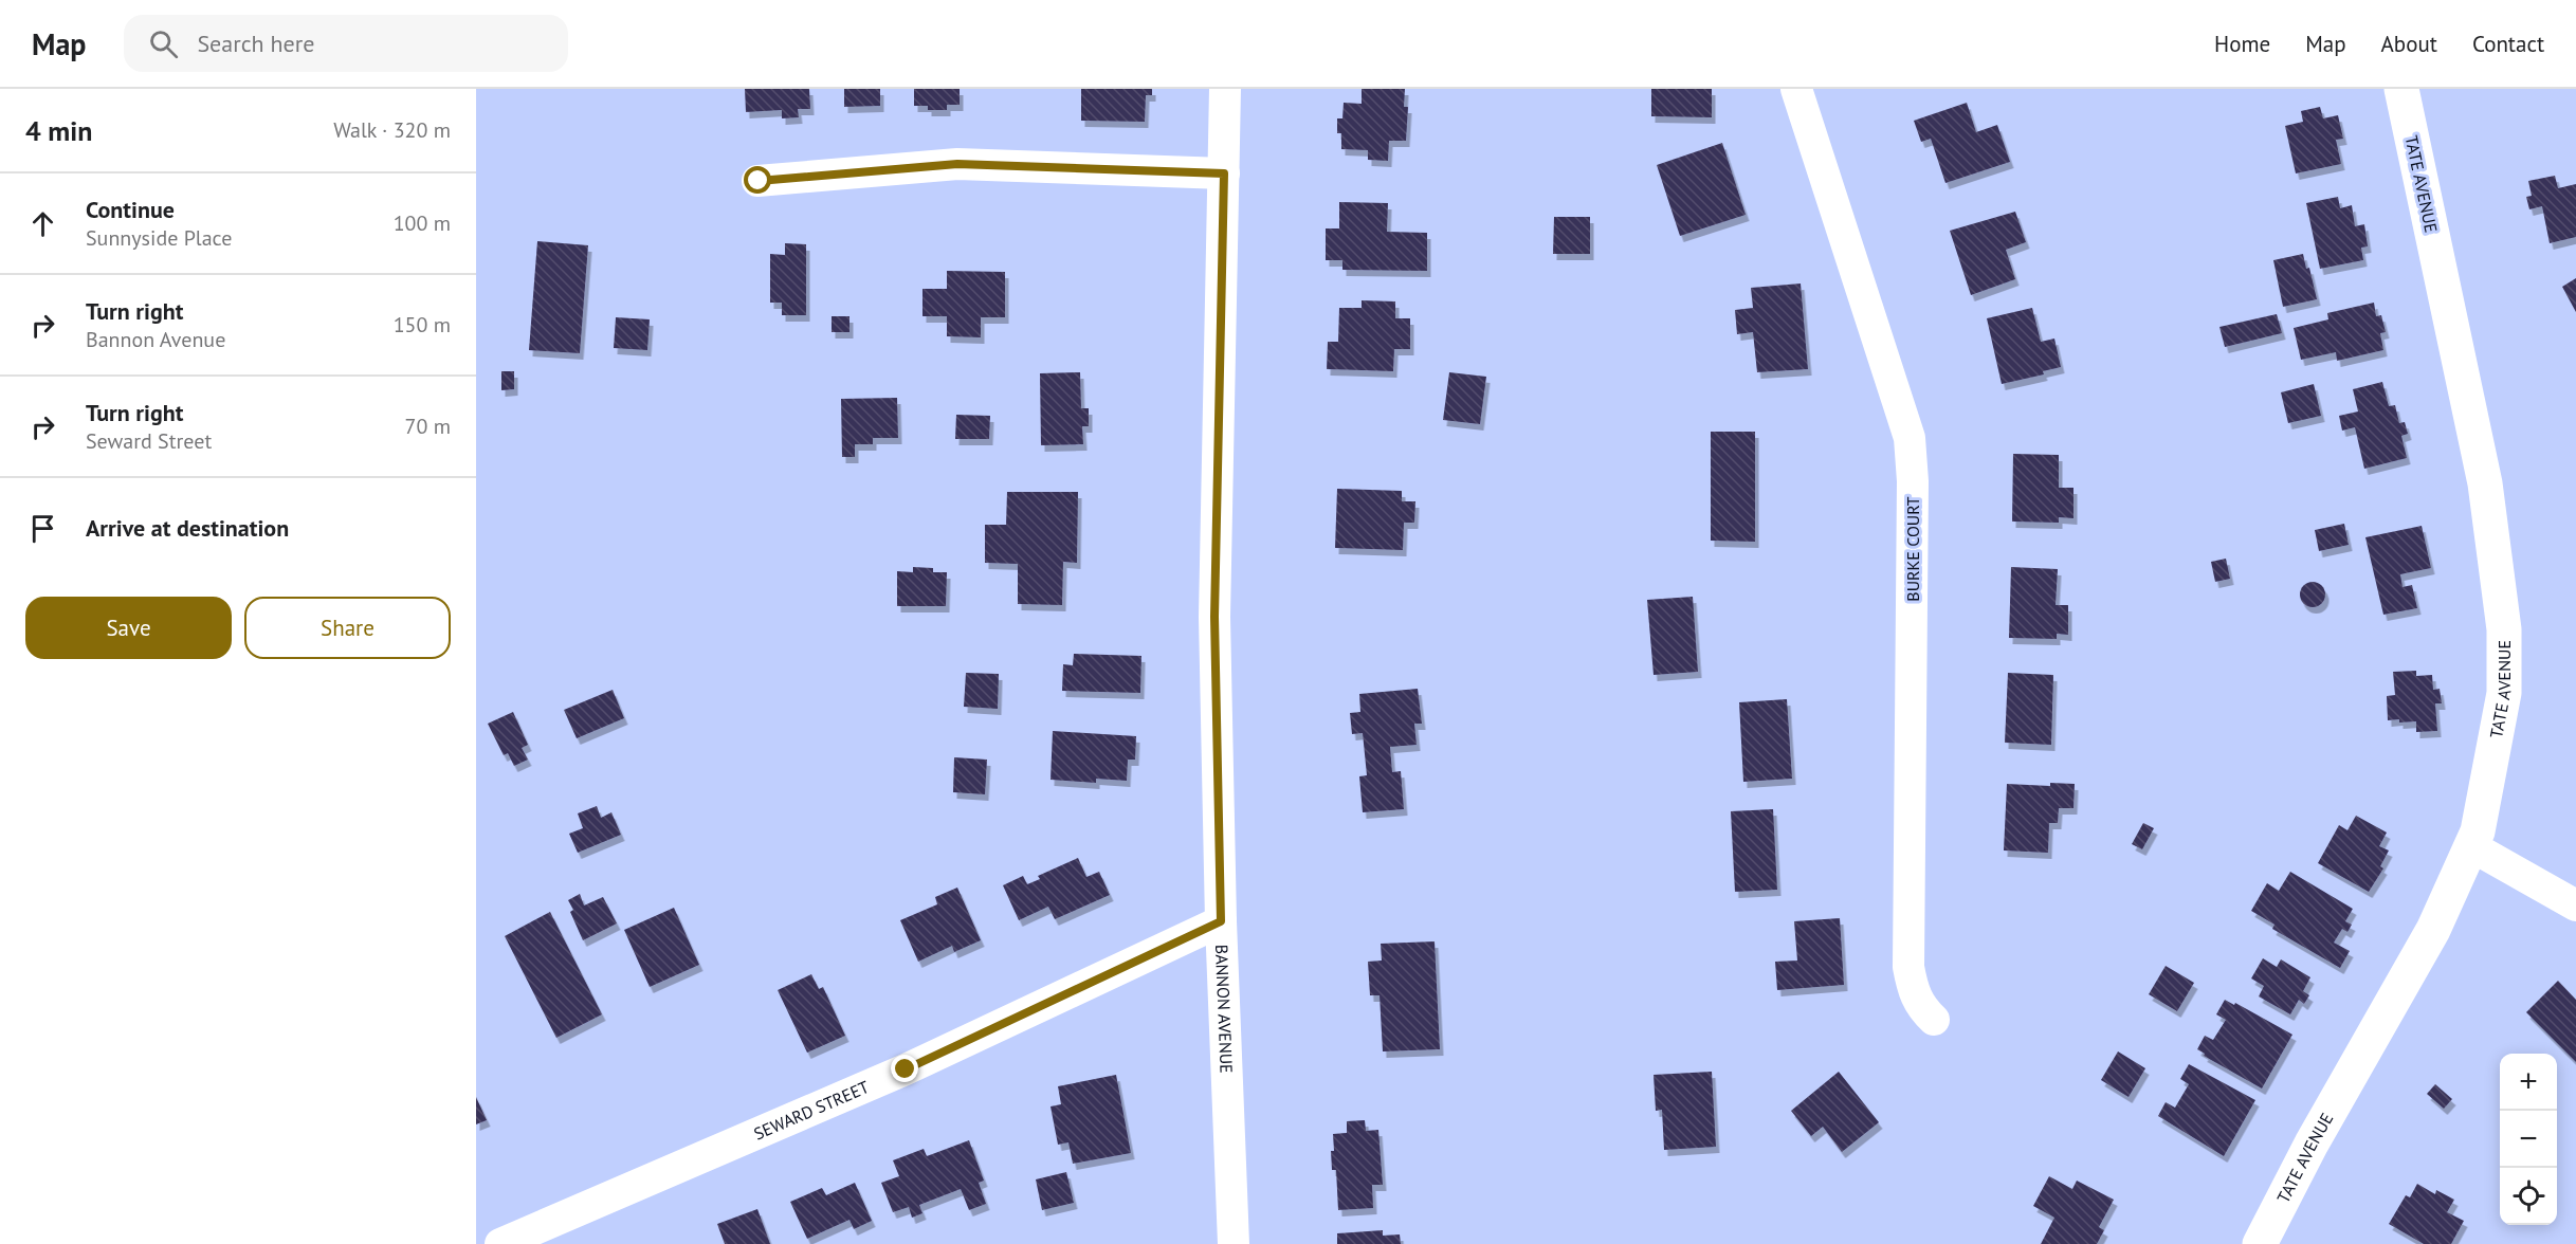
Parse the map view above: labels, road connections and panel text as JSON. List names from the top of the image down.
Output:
{
  "streets": {
    "street": [
      "TATE AVENUE",
      "BURKE COURT",
      "BANNON AVENUE",
      "SEWARD STREET"
    ]
  },
  "crossings": [
    ["BANNON AVENUE", "SEWARD STREET"]
  ],
  "page": {
    "header": "Map",
    "search": "Search here",
    "nav": [
      "Home",
      "Map",
      "About",
      "Contact"
    ],
    "heading": ["4 min", "Walk · 320 m"],
    "list": [
      ["Continue", "Sunnyside Place", "100 m"],
      ["Turn right", "Bannon Avenue", "150 m"],
      ["Turn right", "Seward Street", "70 m"],
      "Arrive at destination"
    ],
    "buttons": ["Save", "Share"],
    "map_buttons": ["+", "−"]
  }
}
